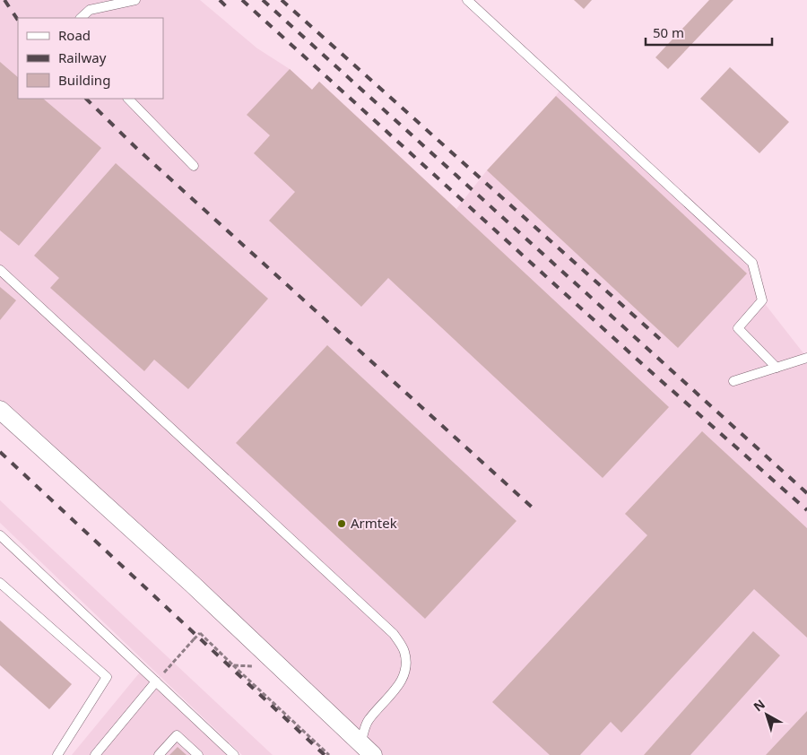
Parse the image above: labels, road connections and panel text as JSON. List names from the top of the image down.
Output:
{
  "places": ["Armtek"],
  "legend": ["Road", "Railway", "Building"],
  "scale_bar": "50 m",
  "north": "top left"
}
